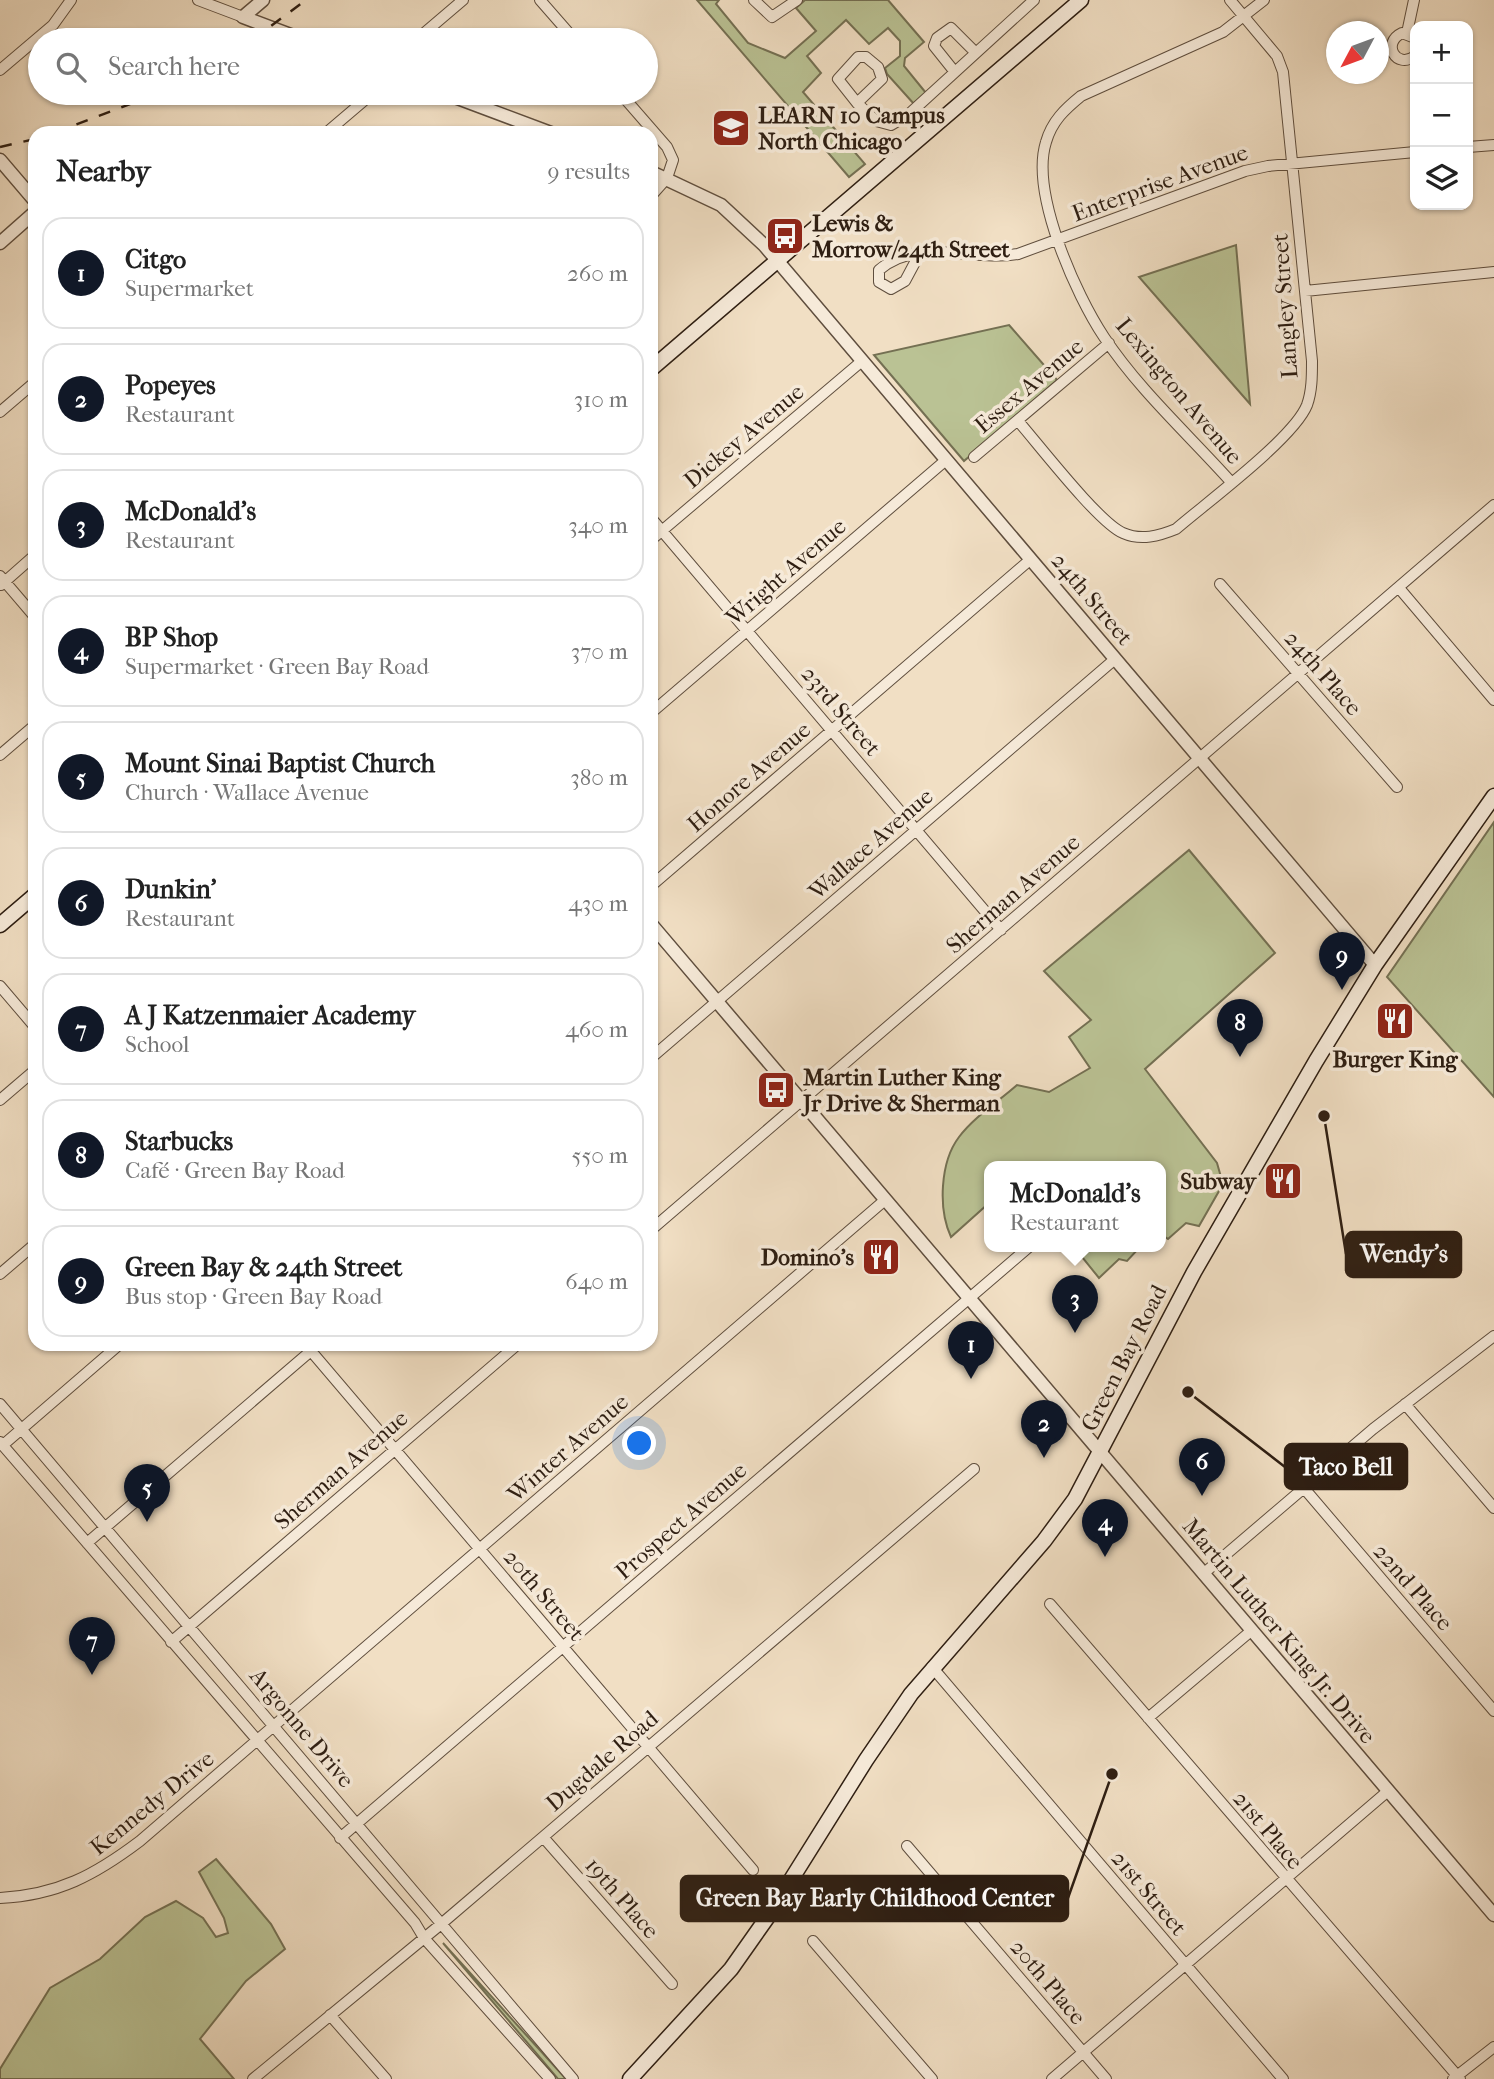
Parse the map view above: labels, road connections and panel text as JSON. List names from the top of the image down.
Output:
{
  "streets": {
    "main road": ["Green Bay Road"],
    "street": [
      "Enterprise Avenue",
      "Langley Street",
      "Essex Avenue",
      "Lexington Avenue",
      "Dickey Avenue",
      "Wright Avenue",
      "24th Street",
      "24th Place",
      "23rd Street",
      "Honore Avenue",
      "Wallace Avenue",
      "Sherman Avenue",
      "Winter Avenue",
      "Prospect Avenue",
      "22nd Place",
      "20th Street",
      "Martin Luther King Jr. Drive",
      "Argonne Drive",
      "Dugdale Road",
      "Kennedy Drive",
      "21st Place",
      "21st Street",
      "19th Place",
      "20th Place"
    ]
  },
  "crossings": [
    ["Enterprise Avenue", "Langley Street"],
    ["Enterprise Avenue", "Lexington Avenue"],
    ["Langley Street", "Essex Avenue"],
    ["Langley Street", "Lexington Avenue"],
    ["Essex Avenue", "Lexington Avenue"],
    ["Dickey Avenue", "24th Street"],
    ["Dickey Avenue", "23rd Street"],
    ["Wright Avenue", "24th Street"],
    ["Wright Avenue", "23rd Street"],
    ["24th Street", "Honore Avenue"],
    ["24th Street", "Wallace Avenue"],
    ["24th Street", "Sherman Avenue"],
    ["24th Street", "Green Bay Road"],
    ["24th Place", "Sherman Avenue"],
    ["23rd Street", "Honore Avenue"],
    ["23rd Street", "Wallace Avenue"],
    ["23rd Street", "Sherman Avenue"],
    ["Wallace Avenue", "Martin Luther King Jr. Drive"],
    ["Sherman Avenue", "20th Street"],
    ["Sherman Avenue", "Martin Luther King Jr. Drive"],
    ["Sherman Avenue", "Argonne Drive"],
    ["Green Bay Road", "Martin Luther King Jr. Drive"],
    ["Green Bay Road", "21st Street"],
    ["Winter Avenue", "20th Street"],
    ["Winter Avenue", "Martin Luther King Jr. Drive"],
    ["Winter Avenue", "Argonne Drive"],
    ["Winter Avenue", "Kennedy Drive"],
    ["Prospect Avenue", "20th Street"],
    ["Prospect Avenue", "Martin Luther King Jr. Drive"],
    ["Prospect Avenue", "Argonne Drive"],
    ["20th Street", "Dugdale Road"],
    ["Argonne Drive", "Dugdale Road"],
    ["Argonne Drive", "Kennedy Drive"],
    ["Dugdale Road", "19th Place"]
  ],
  "places": {
    "school or university": ["LEARN 10 Campus North Chicago"],
    "bus stop": ["Lewis & Morrow/24th Street", "Martin Luther King Jr Drive & Sherman"],
    "restaurant": ["Burger King", "Subway", "Domino's"],
    "other": ["Wendy's", "Taco Bell", "Green Bay Early Childhood Center"]
  },
  "north": "bottom left",
  "page": {
    "map_buttons": ["+", "−"],
    "search": "Search here",
    "heading": ["Nearby", "9 results"],
    "list": [
      {
        "mark": "1",
        "name": "Citgo",
        "note": "Supermarket",
        "value": "260 m"
      },
      {
        "mark": "2",
        "name": "Popeyes",
        "note": "Restaurant",
        "value": "310 m"
      },
      {
        "mark": "3",
        "name": "McDonald's",
        "note": "Restaurant",
        "value": "340 m"
      },
      {
        "mark": "4",
        "name": "BP Shop",
        "note": "Supermarket · Green Bay Road",
        "value": "370 m"
      },
      {
        "mark": "5",
        "name": "Mount Sinai Baptist Church",
        "note": "Church · Wallace Avenue",
        "value": "380 m"
      },
      {
        "mark": "6",
        "name": "Dunkin'",
        "note": "Restaurant",
        "value": "430 m"
      },
      {
        "mark": "7",
        "name": "A J Katzenmaier Academy",
        "note": "School",
        "value": "460 m"
      },
      {
        "mark": "8",
        "name": "Starbucks",
        "note": "Café · Green Bay Road",
        "value": "550 m"
      },
      {
        "mark": "9",
        "name": "Green Bay & 24th Street",
        "note": "Bus stop · Green Bay Road",
        "value": "640 m"
      }
    ],
    "pins": [
      "9",
      "8",
      "3",
      "1",
      "2",
      "6",
      "5",
      "4",
      "7"
    ],
    "popup": ["McDonald's", "Restaurant"]
  }
}
